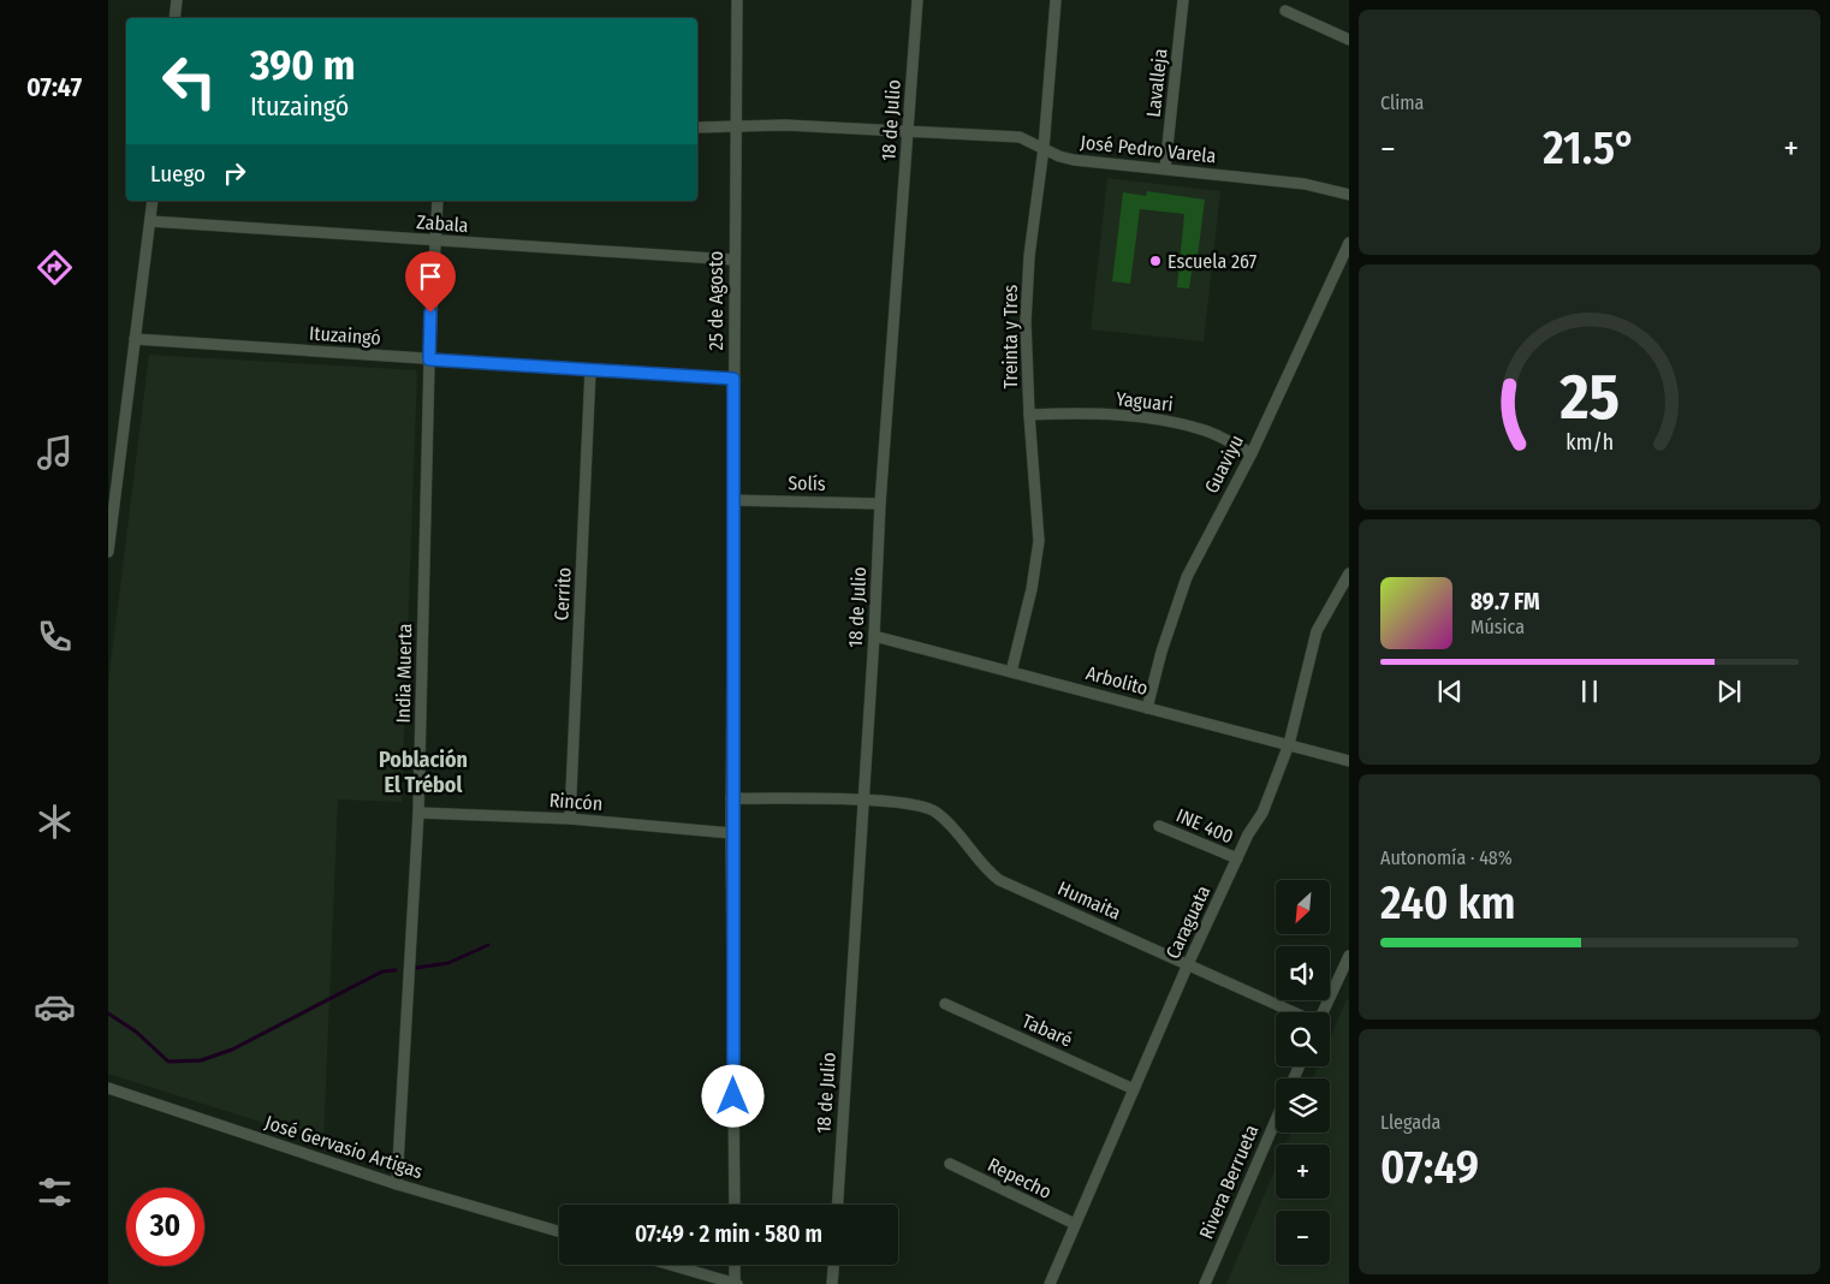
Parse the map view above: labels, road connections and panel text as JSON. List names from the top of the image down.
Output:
{
  "streets": {
    "street": [
      "Lavalleja",
      "18 de Julio",
      "José Pedro Varela",
      "Zabala",
      "25 de Agosto",
      "Ituzaingó",
      "Treinta y Tres",
      "Yaguari",
      "Guaviyu",
      "Solís",
      "Cerrito",
      "India Muerta",
      "Arbolito",
      "Rincón",
      "INE 400",
      "Humaita",
      "Caraguata",
      "Tabaré",
      "José Gervasio Artigas",
      "Repecho",
      "Rivera Berrueta"
    ]
  },
  "crossings": [
    ["Lavalleja", "José Pedro Varela"],
    ["18 de Julio", "José Pedro Varela"],
    ["18 de Julio", "Solís"],
    ["18 de Julio", "Arbolito"],
    ["18 de Julio", "Humaita"],
    ["José Pedro Varela", "25 de Agosto"],
    ["José Pedro Varela", "Treinta y Tres"],
    ["Zabala", "25 de Agosto"],
    ["Zabala", "India Muerta"],
    ["25 de Agosto", "Ituzaingó"],
    ["25 de Agosto", "Solís"],
    ["25 de Agosto", "Rincón"],
    ["Ituzaingó", "Cerrito"],
    ["Ituzaingó", "India Muerta"],
    ["Treinta y Tres", "Yaguari"],
    ["Treinta y Tres", "Arbolito"],
    ["Yaguari", "Guaviyu"],
    ["Guaviyu", "Arbolito"],
    ["Cerrito", "Rincón"],
    ["India Muerta", "Rincón"],
    ["India Muerta", "José Gervasio Artigas"],
    ["Arbolito", "Caraguata"],
    ["INE 400", "Caraguata"],
    ["Humaita", "Caraguata"],
    ["Caraguata", "Tabaré"],
    ["Caraguata", "Repecho"]
  ],
  "districts": ["Población El Trébol"],
  "places": ["Escuela 267"],
  "north": "bottom left",
  "page": {
    "tabs": "07:47",
    "tile": [
      "Clima",
      ["Autonomía · 48%", "240 km"],
      ["Llegada", "07:49"]
    ],
    "turn": ["390 m", "Ituzaingó"],
    "heat": ["−", "21.5°", "+"],
    "then": "Luego",
    "song": ["89.7 FM", "Música"],
    "map_buttons": ["+", "−"],
    "limit": "30",
    "trip": "07:49 · 2 min · 580 m",
    "gauge": ["25", "km/h"]
  }
}
